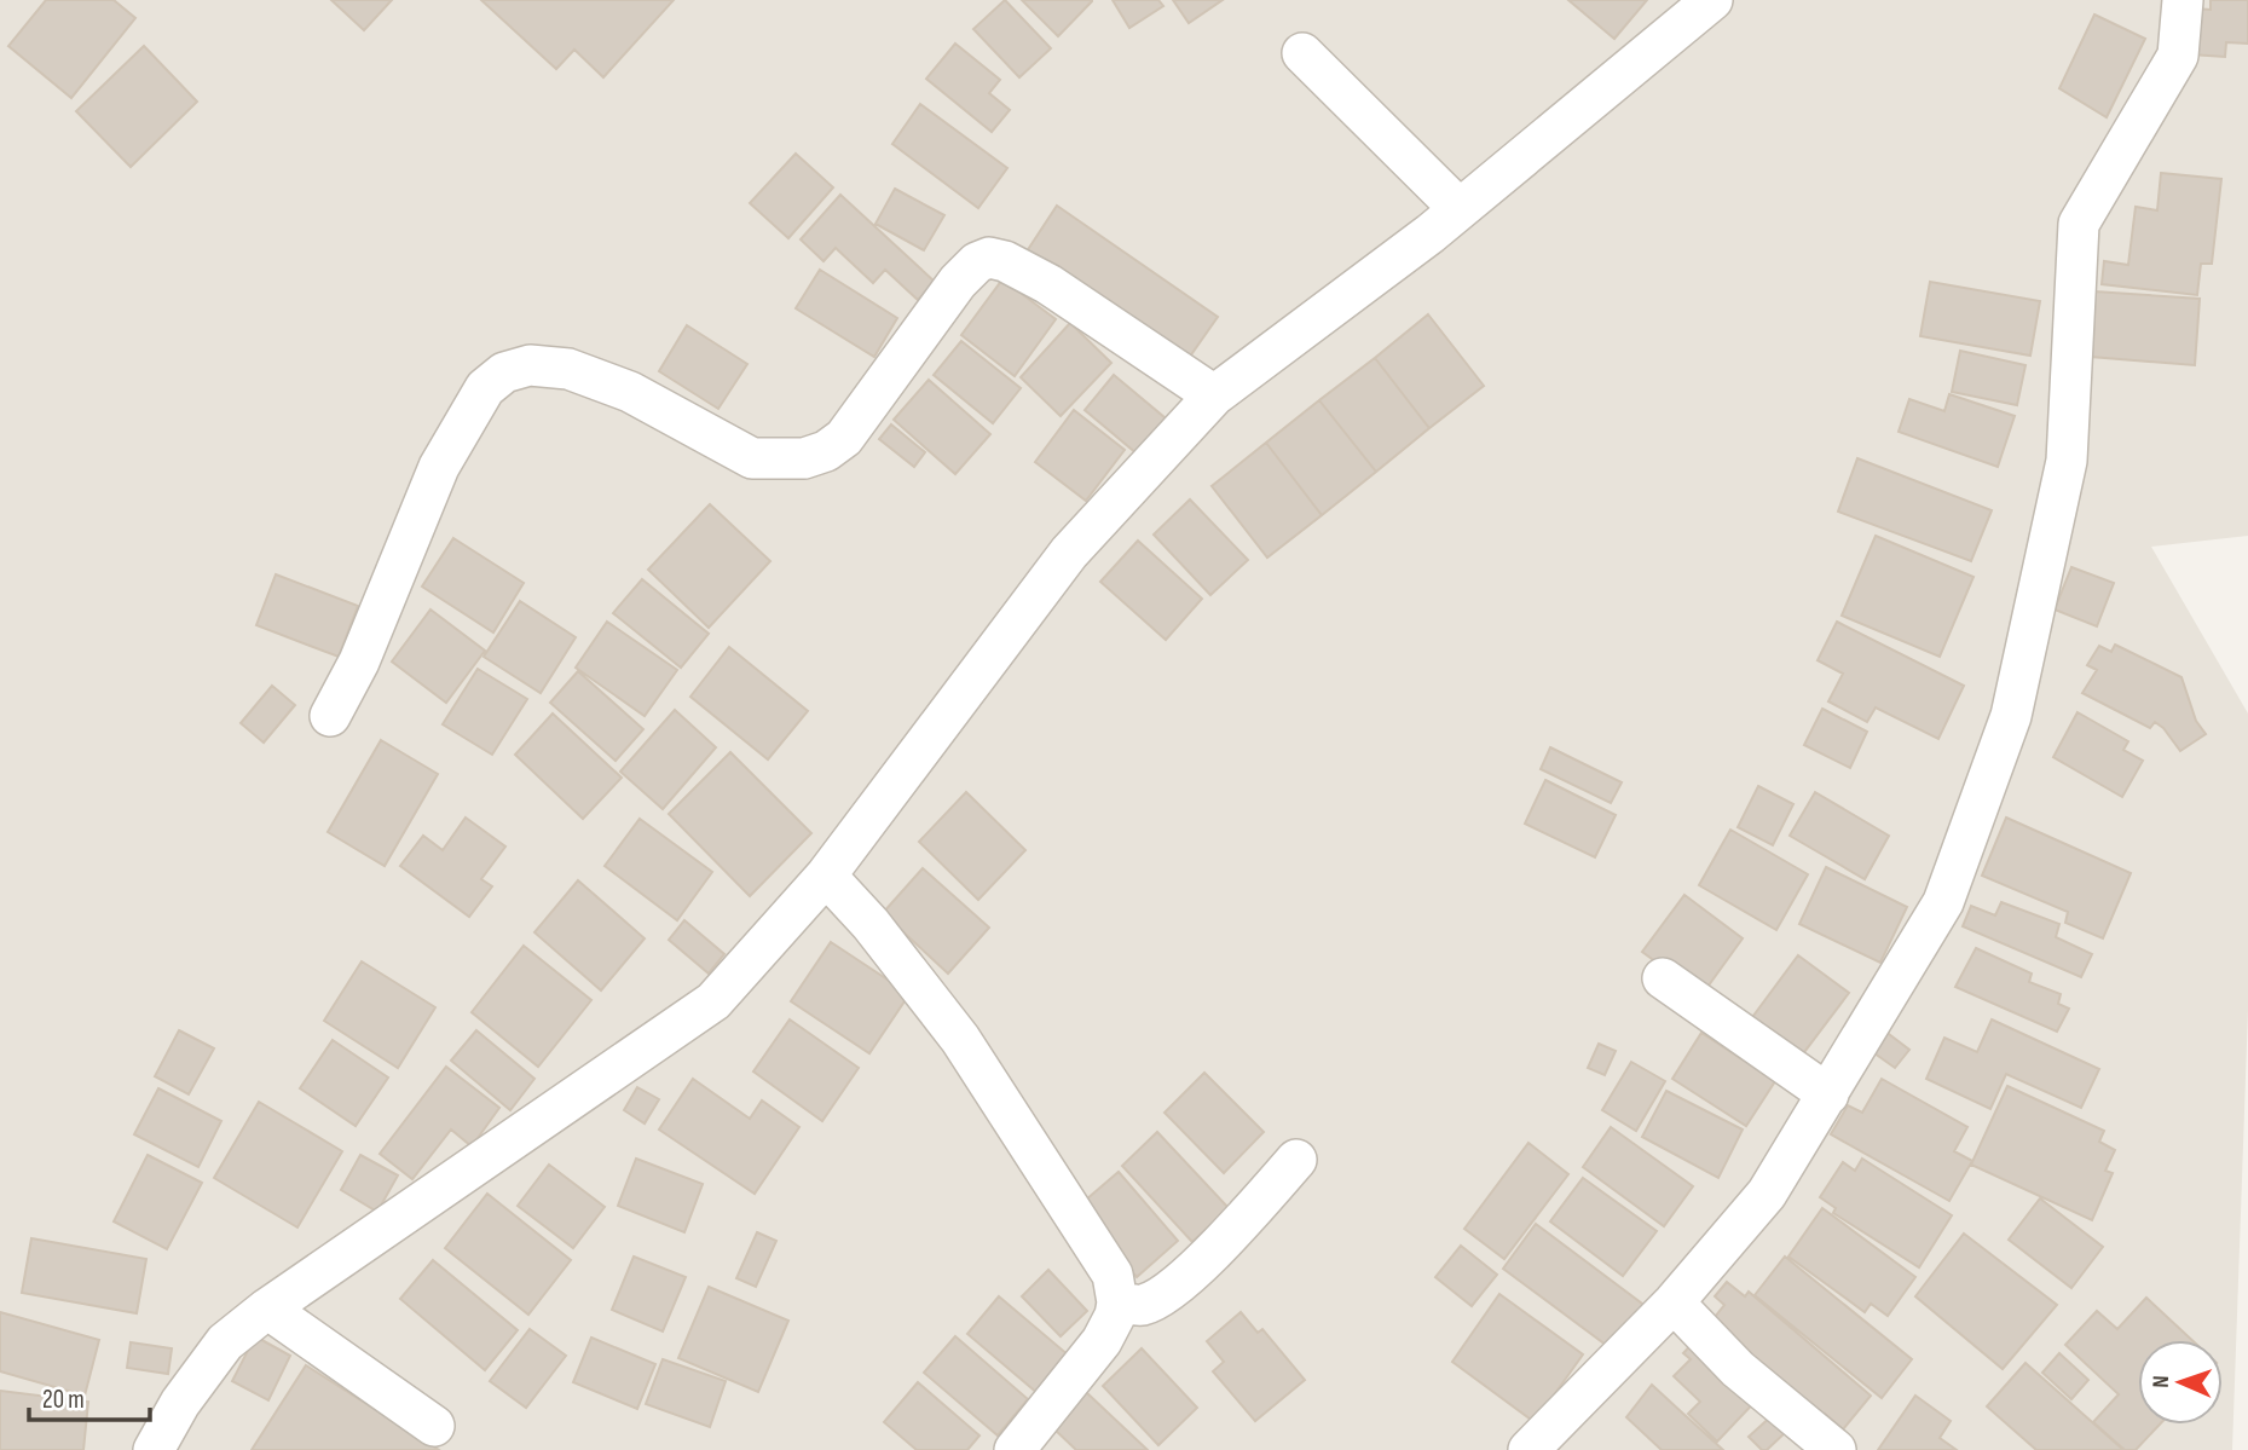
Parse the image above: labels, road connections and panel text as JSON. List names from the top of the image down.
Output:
{
  "scale_bar": "20 m",
  "north": "left"
}
